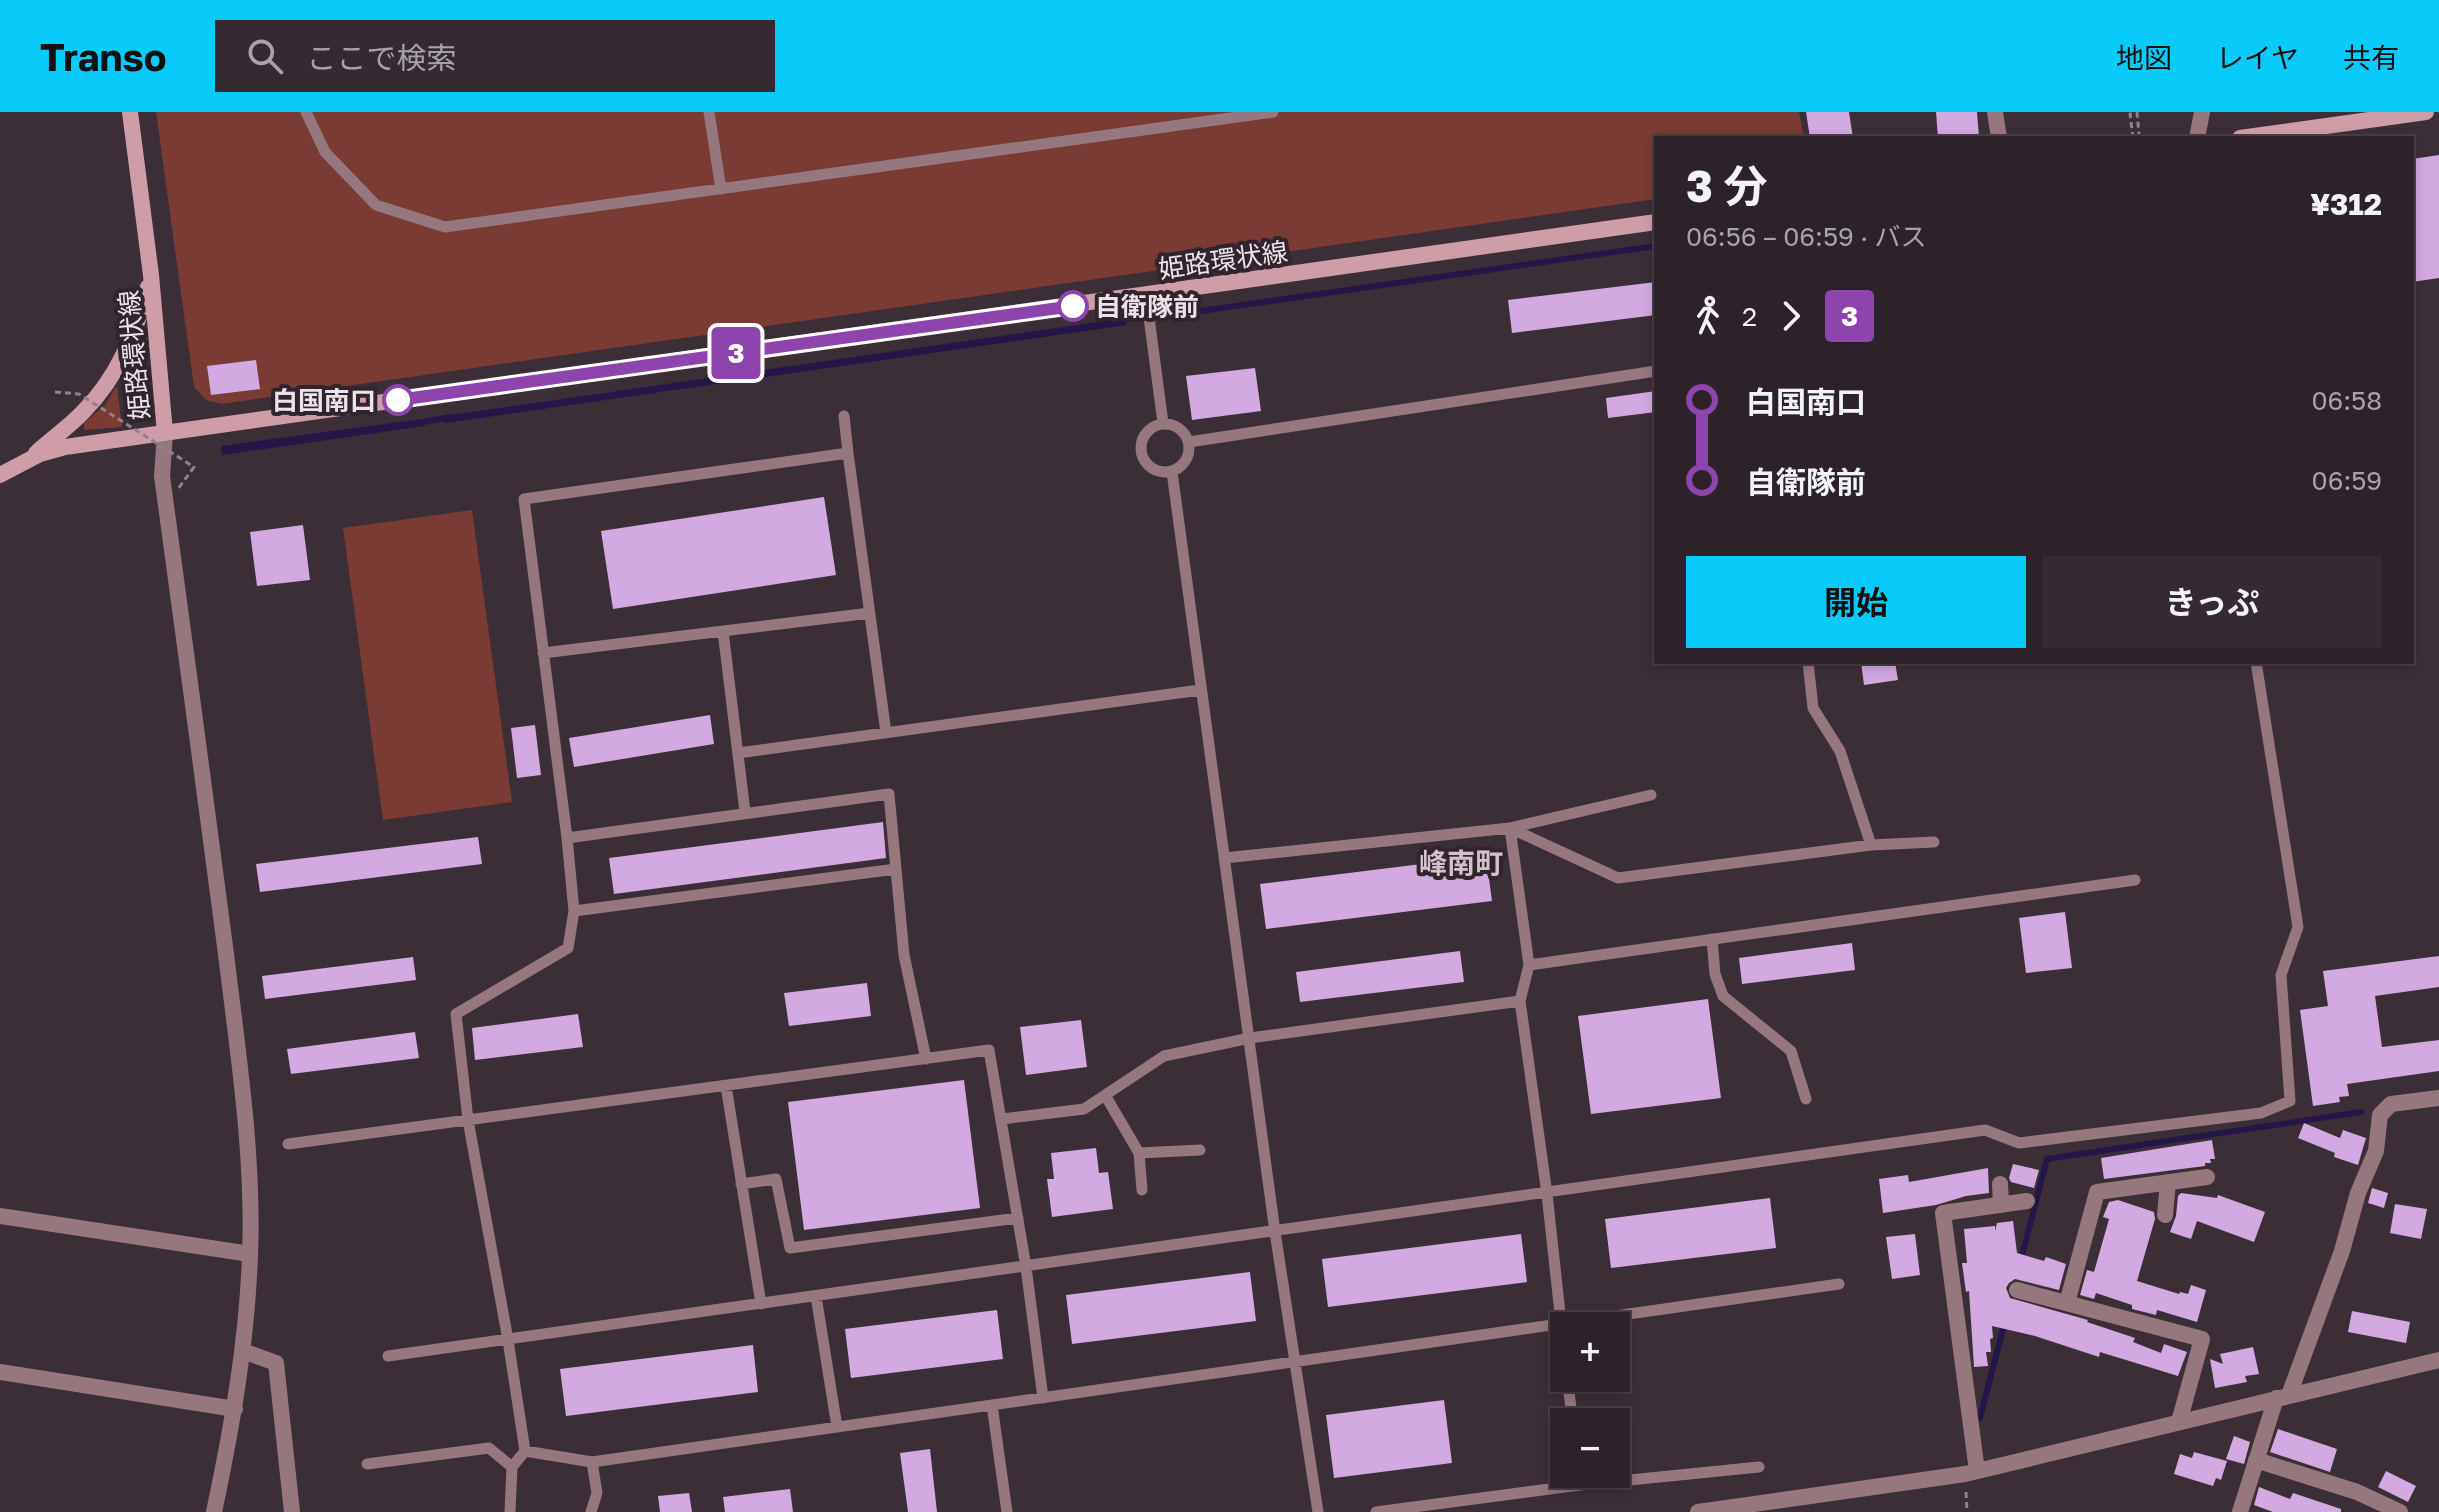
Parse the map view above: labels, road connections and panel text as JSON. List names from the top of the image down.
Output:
{
  "streets": {
    "main road": ["姫路環状線"]
  },
  "districts": ["峰南町"],
  "places": ["自衛隊前", "白国南口"],
  "lines": ["bus line 3"],
  "page": {
    "header": "Transo",
    "search": "ここで検索",
    "nav": ["地図", "レイヤ", "共有"],
    "on_map": "3",
    "heading": ["3 分", "06:56 – 06:59 · バス", "¥312"],
    "legs": ["2", "3"],
    "list": [
      {
        "name": "白国南口",
        "value": "06:58"
      },
      {
        "name": "自衛隊前",
        "value": "06:59"
      }
    ],
    "buttons": ["開始", "きっぷ"],
    "map_buttons": ["+", "−"]
  }
}
